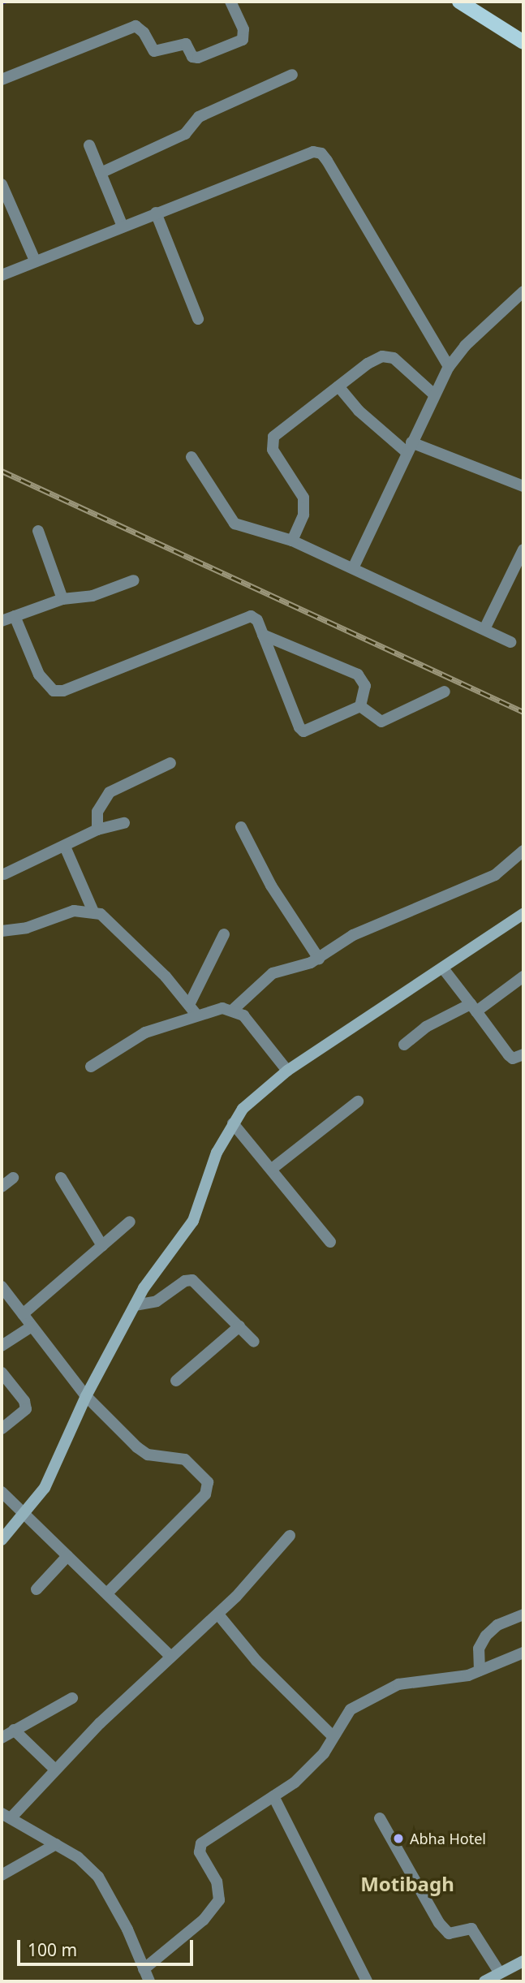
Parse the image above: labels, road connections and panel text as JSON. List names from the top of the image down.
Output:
{
  "districts": ["Motibagh"],
  "places": ["Abha Hotel"],
  "scale_bar": "100 m"
}
